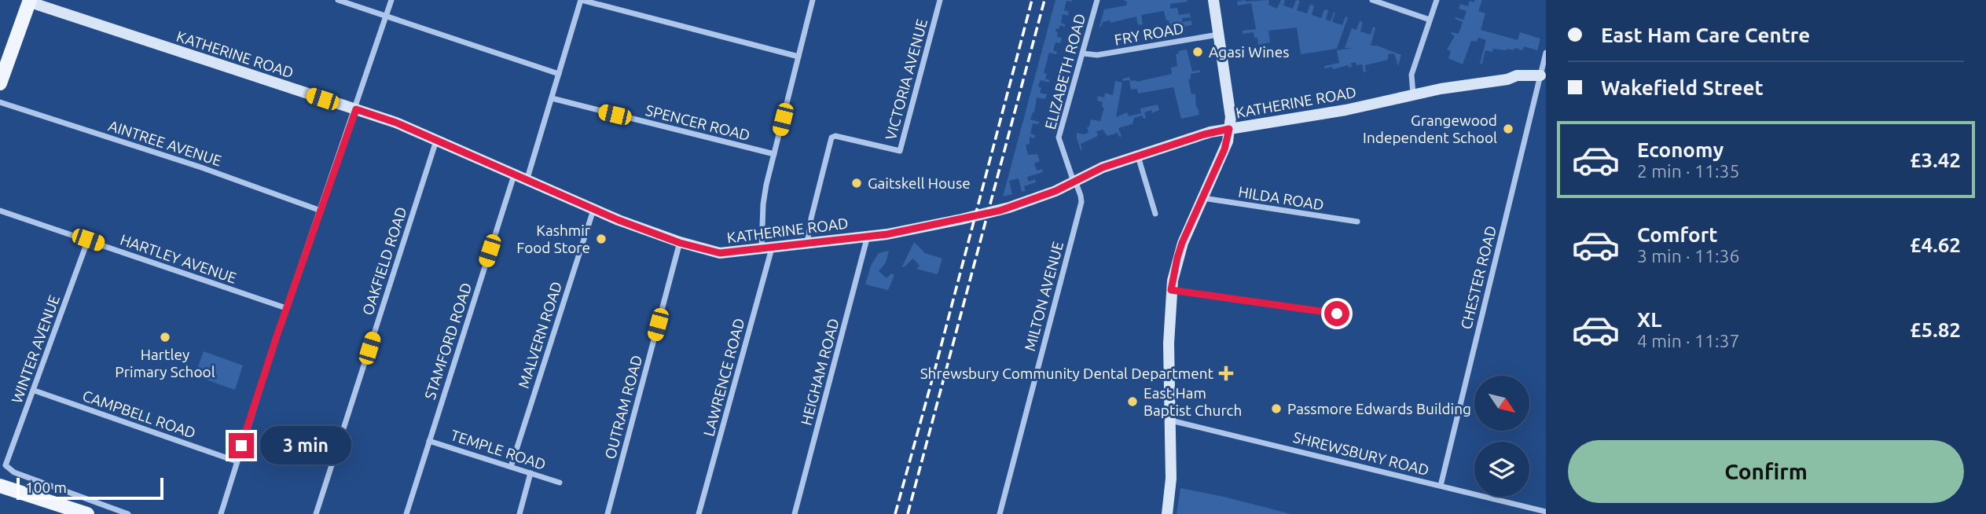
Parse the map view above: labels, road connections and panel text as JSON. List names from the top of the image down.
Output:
{
  "streets": {
    "main road": ["KATHERINE ROAD"],
    "street": [
      "FRY ROAD",
      "ELIZABETH ROAD",
      "VICTORIA AVENUE",
      "SPENCER ROAD",
      "AINTREE AVENUE",
      "HILDA ROAD",
      "HARTLEY AVENUE",
      "OAKFIELD ROAD",
      "CHESTER ROAD",
      "MILTON AVENUE",
      "MALVERN ROAD",
      "STAMFORD ROAD",
      "WINTER AVENUE",
      "HEIGHAM ROAD",
      "LAWRENCE ROAD",
      "OUTRAM ROAD",
      "CAMPBELL ROAD",
      "TEMPLE ROAD",
      "SHREWSBURY ROAD"
    ]
  },
  "crossings": [
    ["FRY ROAD", "ELIZABETH ROAD"],
    ["KATHERINE ROAD", "ELIZABETH ROAD"],
    ["KATHERINE ROAD", "VICTORIA AVENUE"],
    ["KATHERINE ROAD", "OAKFIELD ROAD"],
    ["KATHERINE ROAD", "CHESTER ROAD"],
    ["KATHERINE ROAD", "MILTON AVENUE"],
    ["KATHERINE ROAD", "MALVERN ROAD"],
    ["KATHERINE ROAD", "STAMFORD ROAD"],
    ["KATHERINE ROAD", "HEIGHAM ROAD"],
    ["KATHERINE ROAD", "LAWRENCE ROAD"],
    ["KATHERINE ROAD", "OUTRAM ROAD"],
    ["ELIZABETH ROAD", "MILTON AVENUE"],
    ["SPENCER ROAD", "LAWRENCE ROAD"],
    ["HARTLEY AVENUE", "WINTER AVENUE"],
    ["CHESTER ROAD", "SHREWSBURY ROAD"],
    ["MALVERN ROAD", "TEMPLE ROAD"],
    ["STAMFORD ROAD", "TEMPLE ROAD"],
    ["WINTER AVENUE", "CAMPBELL ROAD"]
  ],
  "places": {
    "other": [
      "Agasi Wines",
      "Grangewood Independent School",
      "Gaitskell House",
      "Kashmir Food Store",
      "Hartley Primary School",
      "East Ham Baptist Church",
      "Passmore Edwards Building"
    ],
    "health": ["Shrewsbury Community Dental Department"]
  },
  "scale_bar": "100 m",
  "north": "bottom right",
  "page": {
    "banner": ["East Ham Care Centre", "Wakefield Street"],
    "list": [
      {
        "name": "Economy",
        "note": "2 min · 11:35",
        "value": "£3.42"
      },
      {
        "name": "Comfort",
        "note": "3 min · 11:36",
        "value": "£4.62"
      },
      {
        "name": "XL",
        "note": "4 min · 11:37",
        "value": "£5.82"
      }
    ],
    "bubble": "3 min",
    "buttons": "Confirm",
    "scale": "100 m"
  }
}
